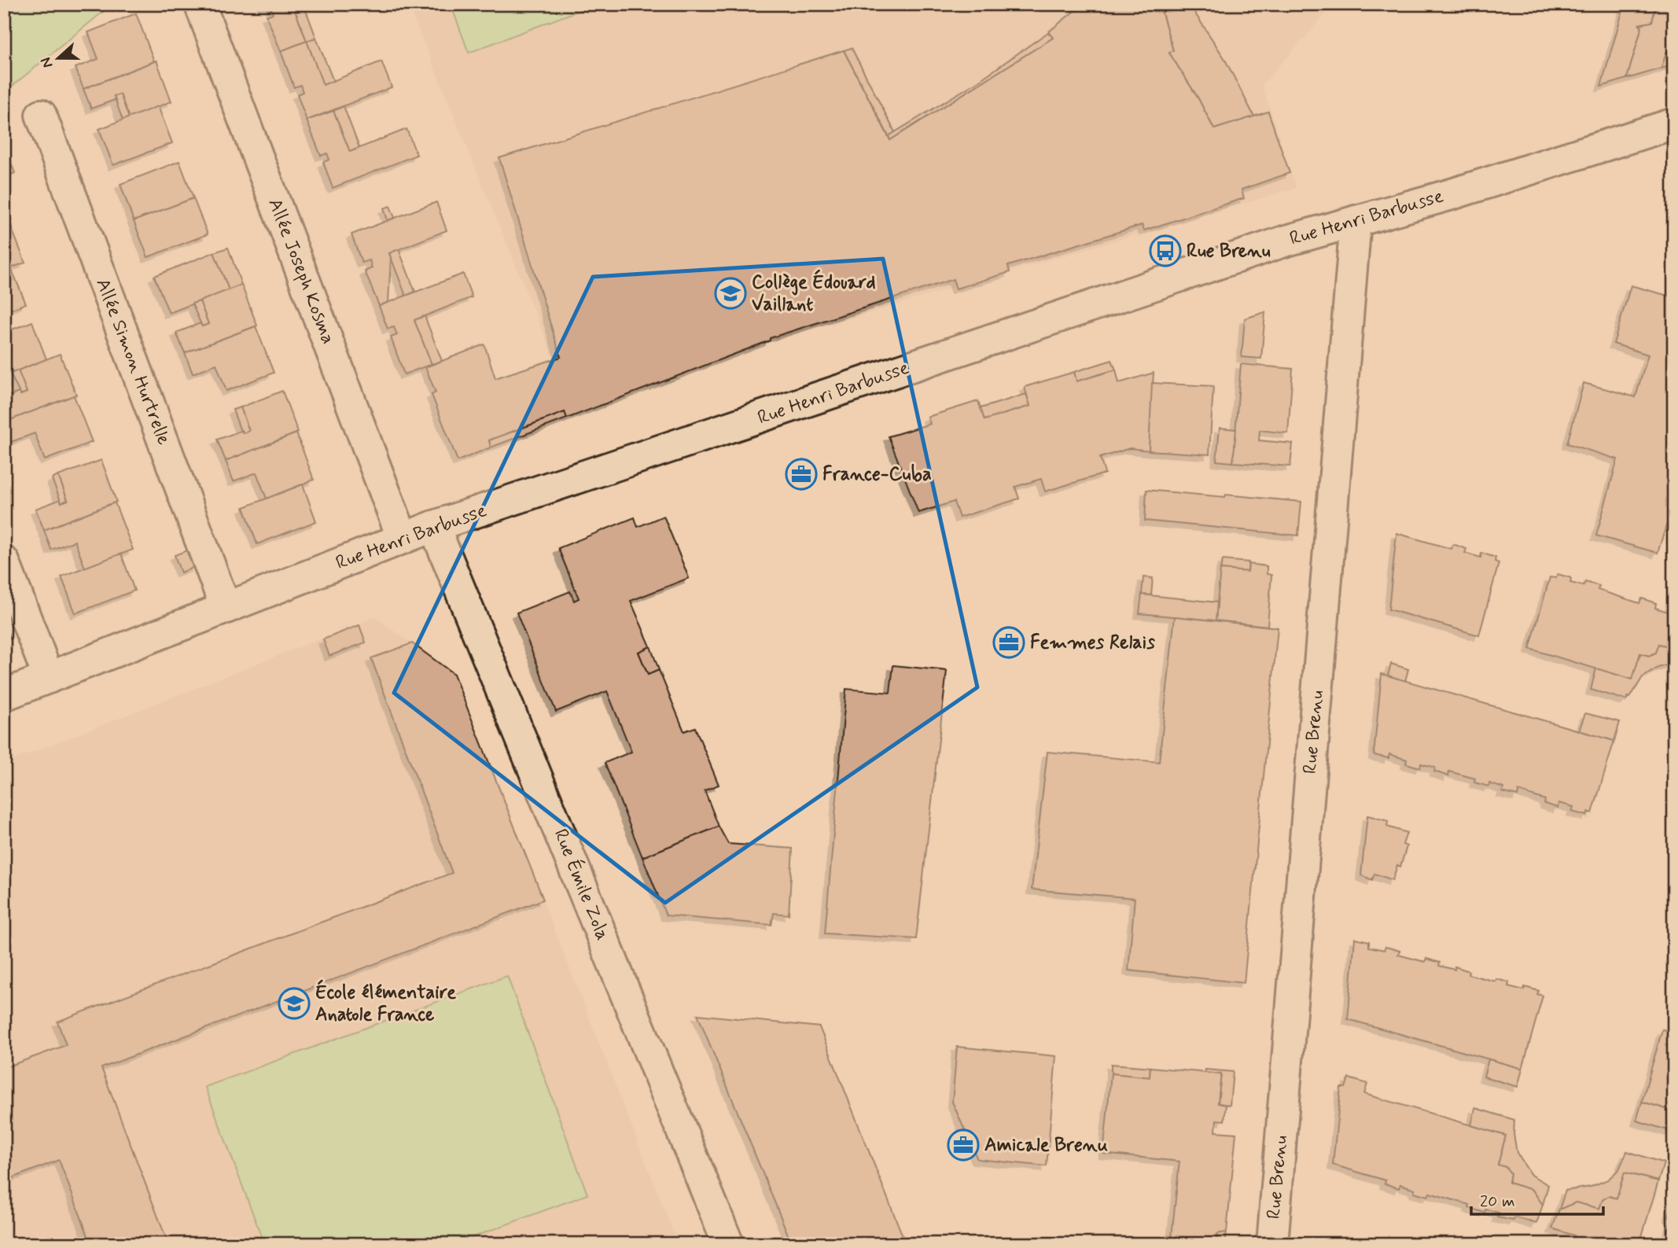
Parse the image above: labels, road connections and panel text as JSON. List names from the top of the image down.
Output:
{
  "streets": {
    "street": [
      "Rue Henri Barbusse",
      "Allée Joseph Kosma",
      "Allée Simon Hurtrelle",
      "Rue Brenu",
      "Rue Émile Zola"
    ]
  },
  "crossings": [
    ["Rue Henri Barbusse", "Allée Joseph Kosma"],
    ["Rue Henri Barbusse", "Allée Simon Hurtrelle"],
    ["Rue Henri Barbusse", "Rue Brenu"],
    ["Rue Henri Barbusse", "Rue Émile Zola"]
  ],
  "places": {
    "bus stop": ["Rue Brenu"],
    "school or university": ["Collège Édouard Vaillant", "École élémentaire Anatole France"],
    "office": ["France-Cuba", "Femmes Relais", "Amicale Brenu"]
  },
  "scale_bar": "20 m",
  "north": "left"
}
